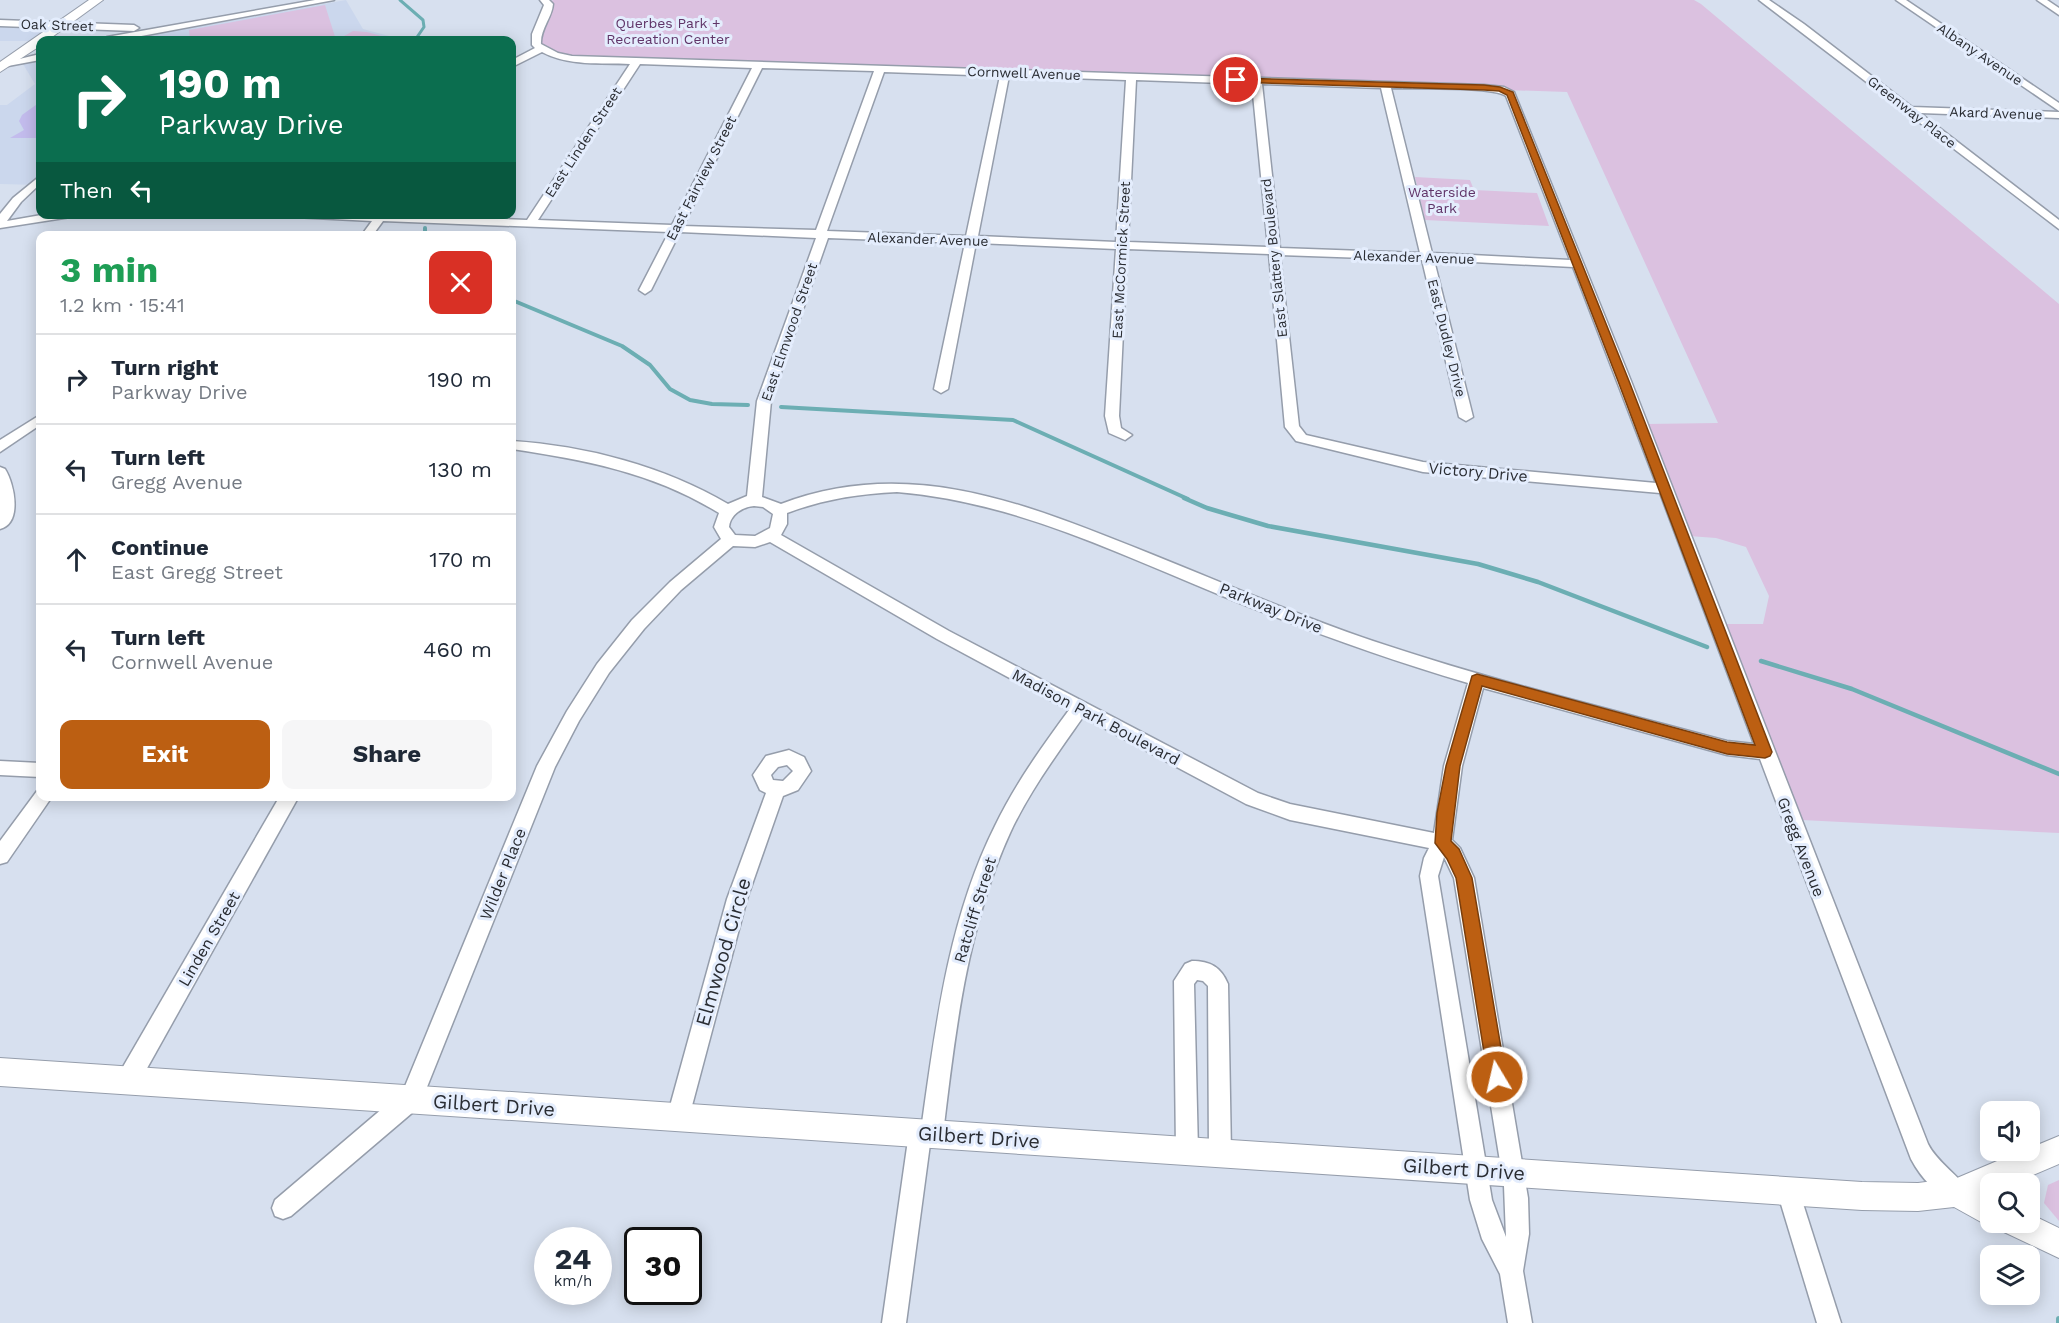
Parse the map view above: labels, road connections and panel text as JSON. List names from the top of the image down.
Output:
{
  "streets": {
    "street": [
      "Oak Street",
      "Albany Avenue",
      "Cornwell Avenue",
      "Greenway Place",
      "Akard Avenue",
      "East Linden Street",
      "East Fairview Street",
      "Alexander Avenue",
      "East Slattery Boulevard",
      "East McCormick Street",
      "East Elmwood Street",
      "East Dudley Drive",
      "Victory Drive",
      "Parkway Drive",
      "Madison Park Boulevard",
      "Gregg Avenue",
      "Wilder Place",
      "Ratcliff Street",
      "Linden Street",
      "Elmwood Circle",
      "Gilbert Drive"
    ]
  },
  "crossings": [
    ["Cornwell Avenue", "East Linden Street"],
    ["Cornwell Avenue", "East Fairview Street"],
    ["Cornwell Avenue", "East Slattery Boulevard"],
    ["Cornwell Avenue", "East McCormick Street"],
    ["Cornwell Avenue", "East Elmwood Street"],
    ["Cornwell Avenue", "East Dudley Drive"],
    ["Cornwell Avenue", "Gregg Avenue"],
    ["Greenway Place", "Akard Avenue"],
    ["East Linden Street", "Alexander Avenue"],
    ["East Fairview Street", "Alexander Avenue"],
    ["Alexander Avenue", "East Slattery Boulevard"],
    ["Alexander Avenue", "East McCormick Street"],
    ["Alexander Avenue", "East Elmwood Street"],
    ["Alexander Avenue", "East Dudley Drive"],
    ["Alexander Avenue", "Gregg Avenue"],
    ["East Slattery Boulevard", "Victory Drive"],
    ["East Elmwood Street", "Parkway Drive"],
    ["East Elmwood Street", "Madison Park Boulevard"],
    ["East Elmwood Street", "Wilder Place"],
    ["Victory Drive", "Gregg Avenue"],
    ["Parkway Drive", "Madison Park Boulevard"],
    ["Parkway Drive", "Gregg Avenue"],
    ["Parkway Drive", "Wilder Place"],
    ["Madison Park Boulevard", "Wilder Place"],
    ["Madison Park Boulevard", "Ratcliff Street"],
    ["Gregg Avenue", "Gilbert Drive"],
    ["Wilder Place", "Gilbert Drive"],
    ["Ratcliff Street", "Gilbert Drive"],
    ["Linden Street", "Gilbert Drive"],
    ["Elmwood Circle", "Gilbert Drive"]
  ],
  "parks": ["Querbes Park + Recreation Center", "Waterside Park"],
  "page": {
    "turn": ["190 m", "Parkway Drive"],
    "then": "Then",
    "heading": ["3 min", "1.2 km · 15:41"],
    "list": [
      {
        "name": "Turn right",
        "note": "Parkway Drive",
        "value": "190 m"
      },
      {
        "name": "Turn left",
        "note": "Gregg Avenue",
        "value": "130 m"
      },
      {
        "name": "Continue",
        "note": "East Gregg Street",
        "value": "170 m"
      },
      {
        "name": "Turn left",
        "note": "Cornwell Avenue",
        "value": "460 m"
      }
    ],
    "buttons": ["Exit", "Share"],
    "speed": "24 km/h",
    "limit": "30"
  }
}
